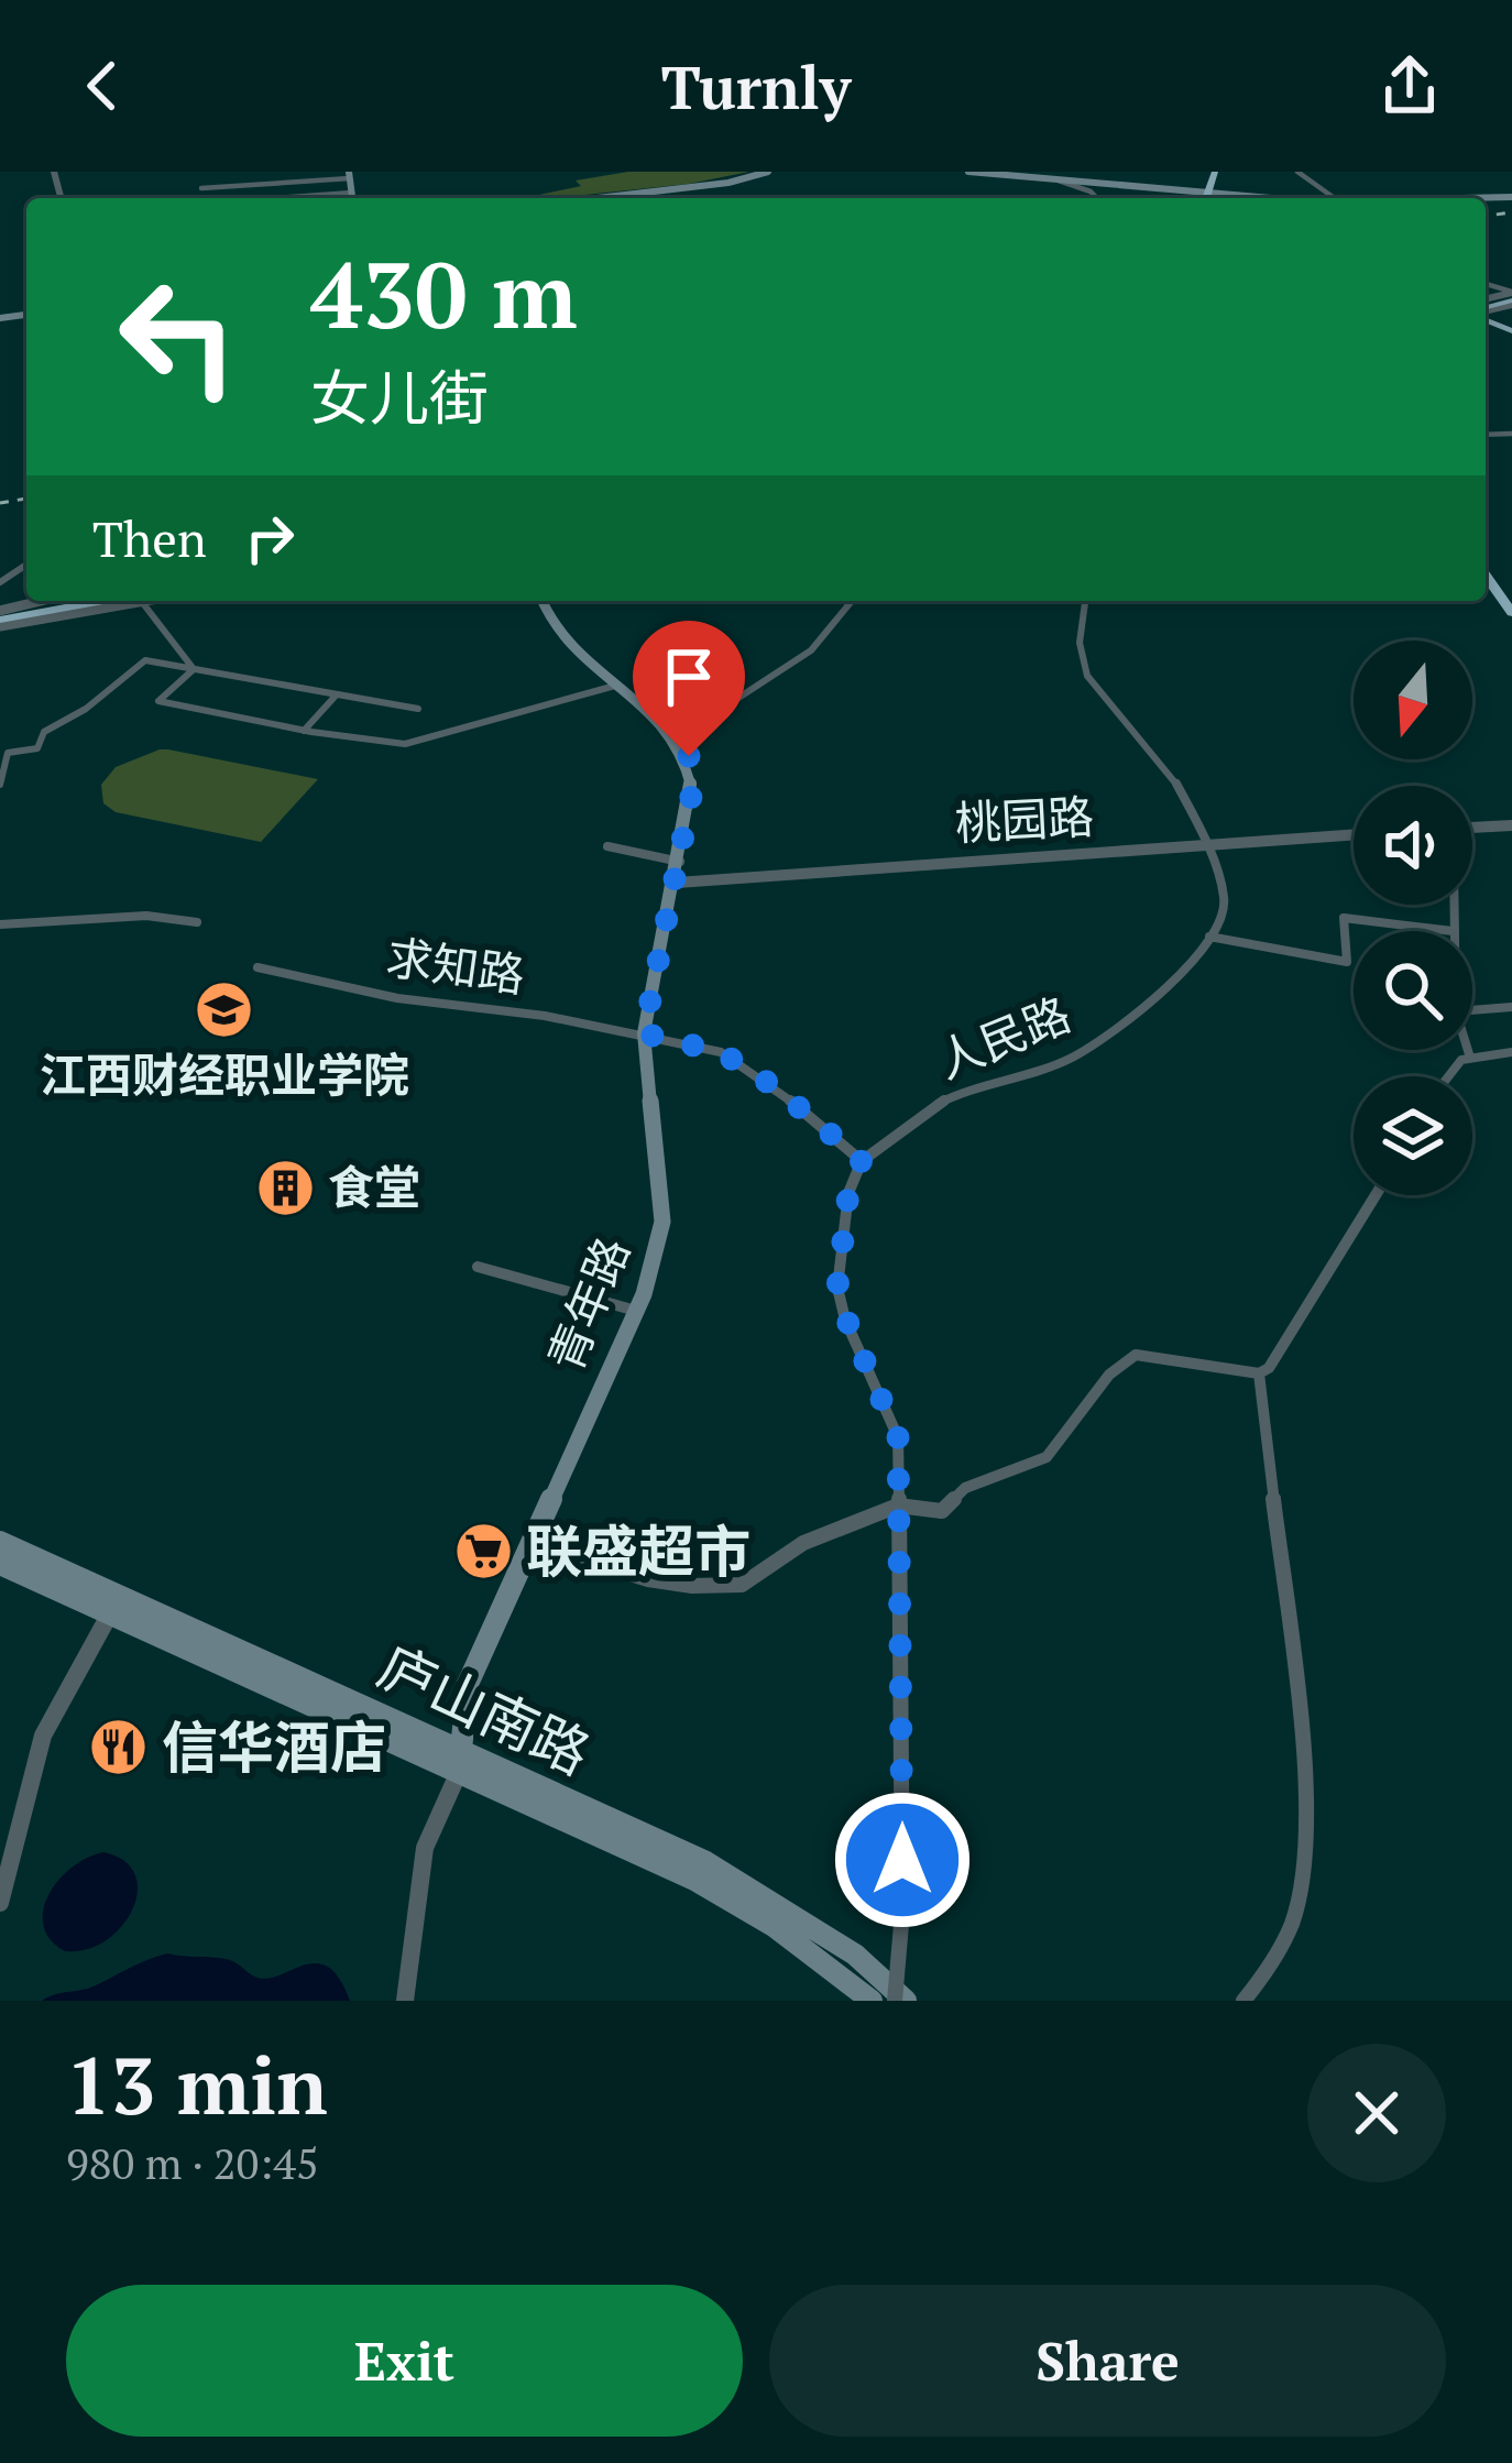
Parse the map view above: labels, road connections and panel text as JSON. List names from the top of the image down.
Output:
{
  "streets": {
    "main road": ["青年路", "庐山南路"],
    "street": ["桃园路", "求知路", "人民路"]
  },
  "crossings": [
    ["桃园路", "青年路"],
    ["求知路", "人民路"],
    ["求知路", "青年路"],
    ["青年路", "庐山南路"]
  ],
  "places": {
    "school or university": ["江西财经职业学院"],
    "building": ["食堂"],
    "supermarket": ["联盛超市"],
    "restaurant": ["信华酒店"]
  },
  "north": "bottom",
  "page": {
    "header": "Turnly",
    "turn": ["430 m", "女儿街"],
    "then": "Then",
    "heading": ["13 min", "980 m · 20:45"],
    "buttons": ["Exit", "Share"]
  }
}
